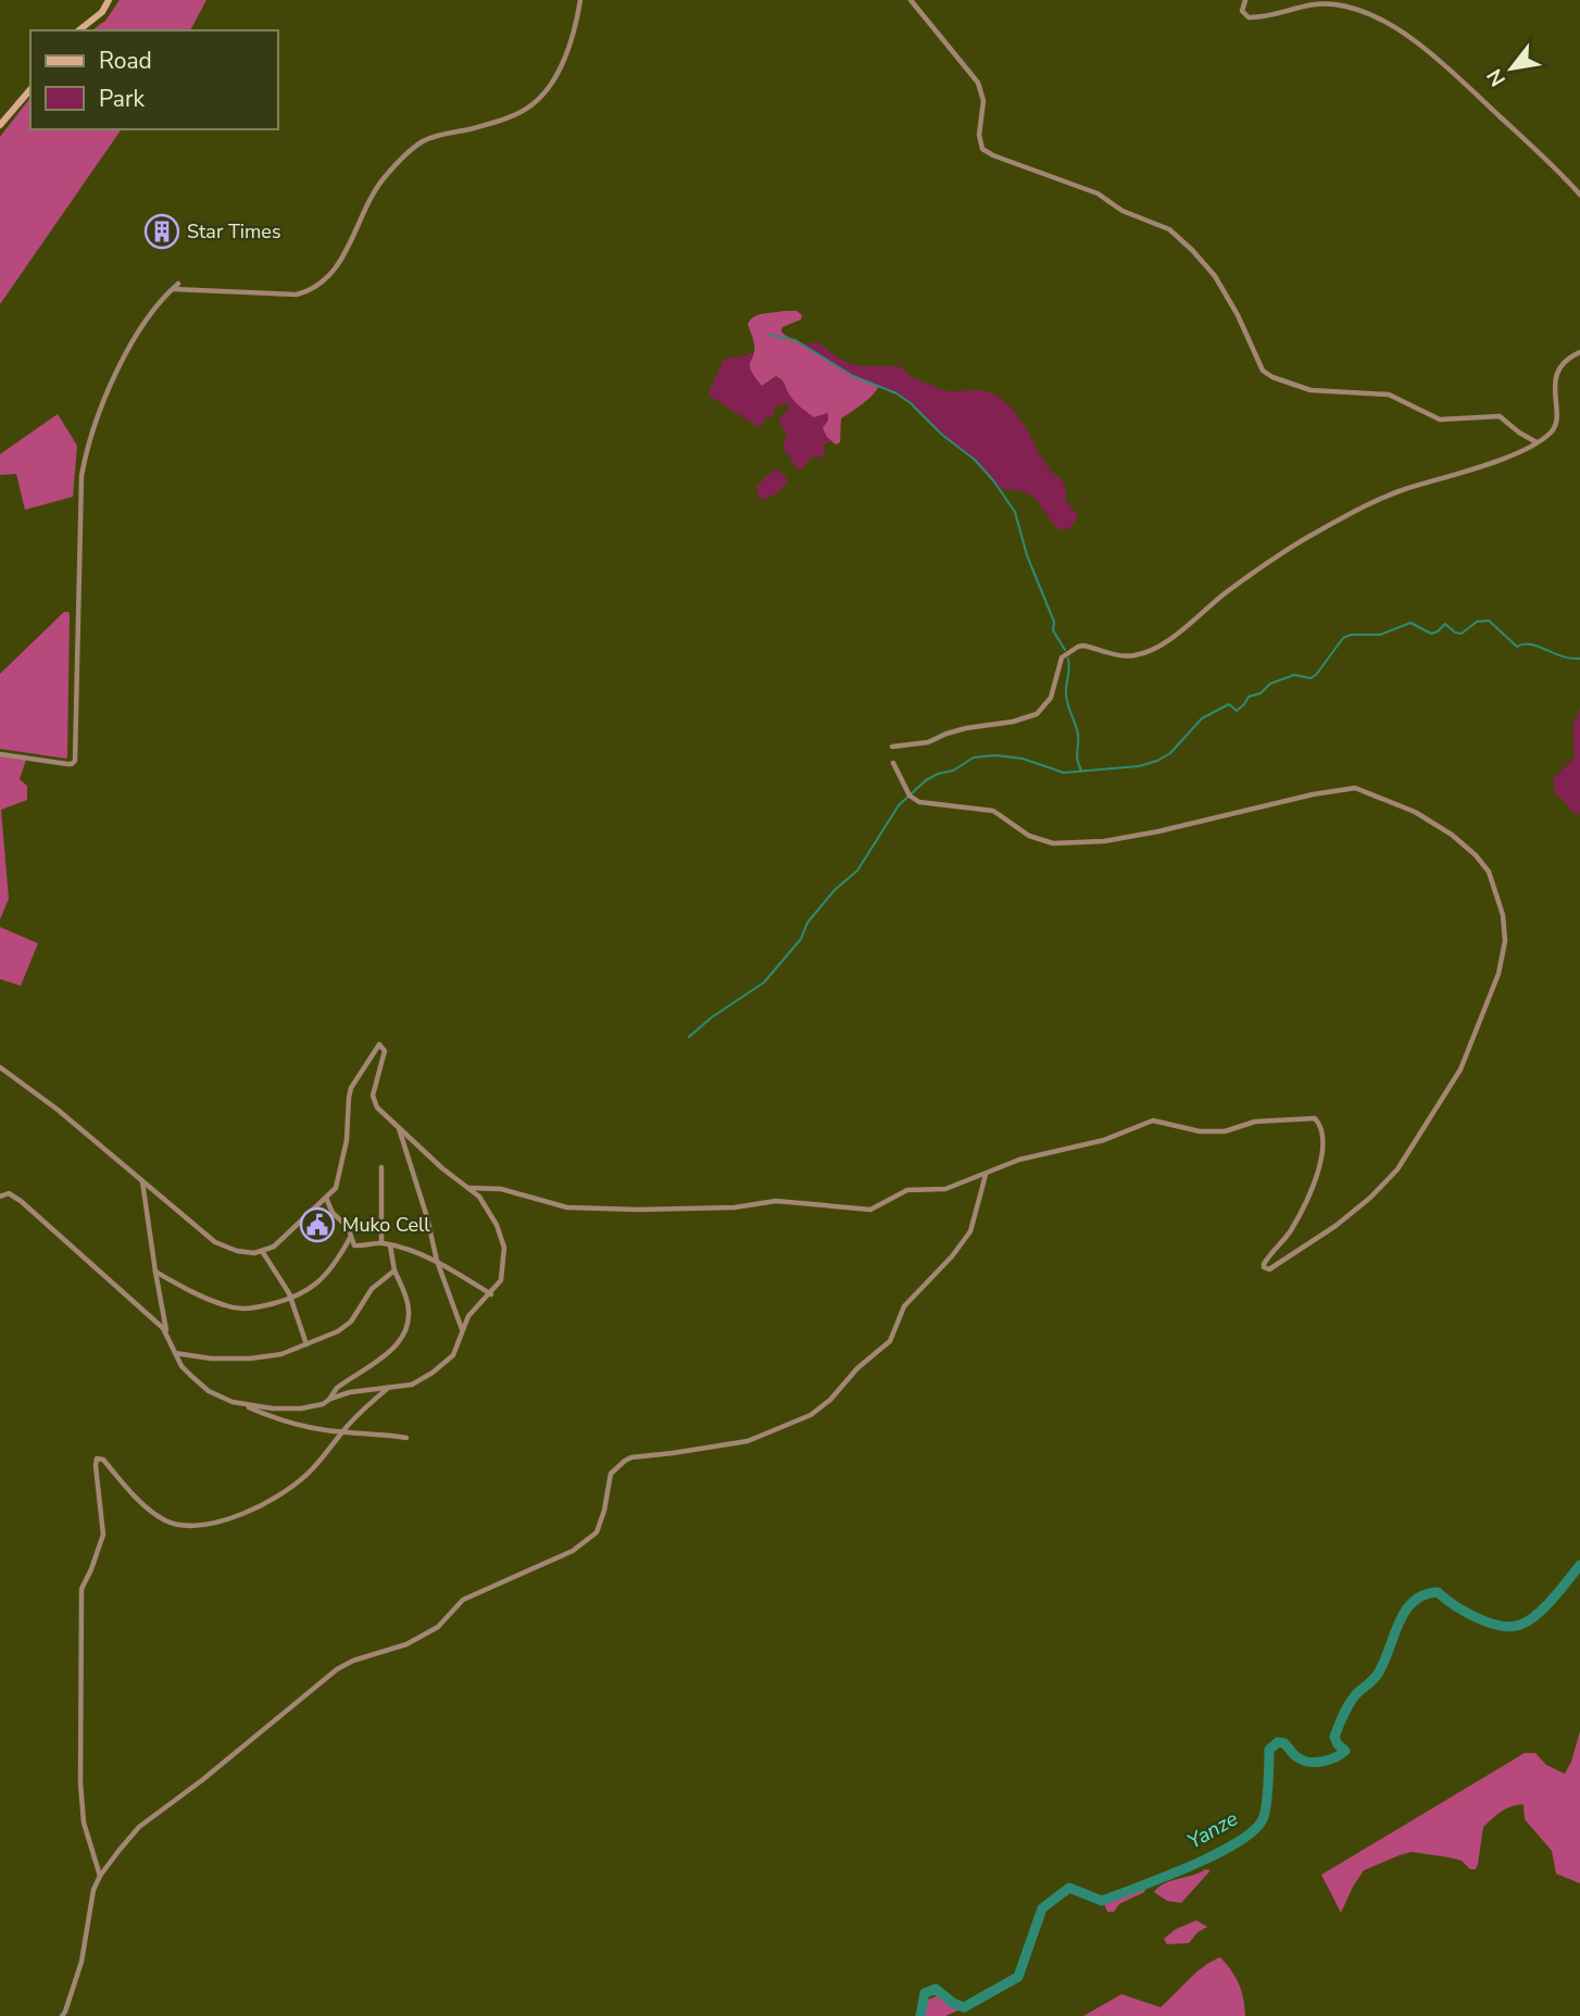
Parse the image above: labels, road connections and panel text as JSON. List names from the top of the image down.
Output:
{
  "water": ["Yanze"],
  "places": {
    "building": ["Star Times"],
    "public building": ["Muko Cell"]
  },
  "legend": ["Road", "Park"],
  "north": "bottom left"
}
